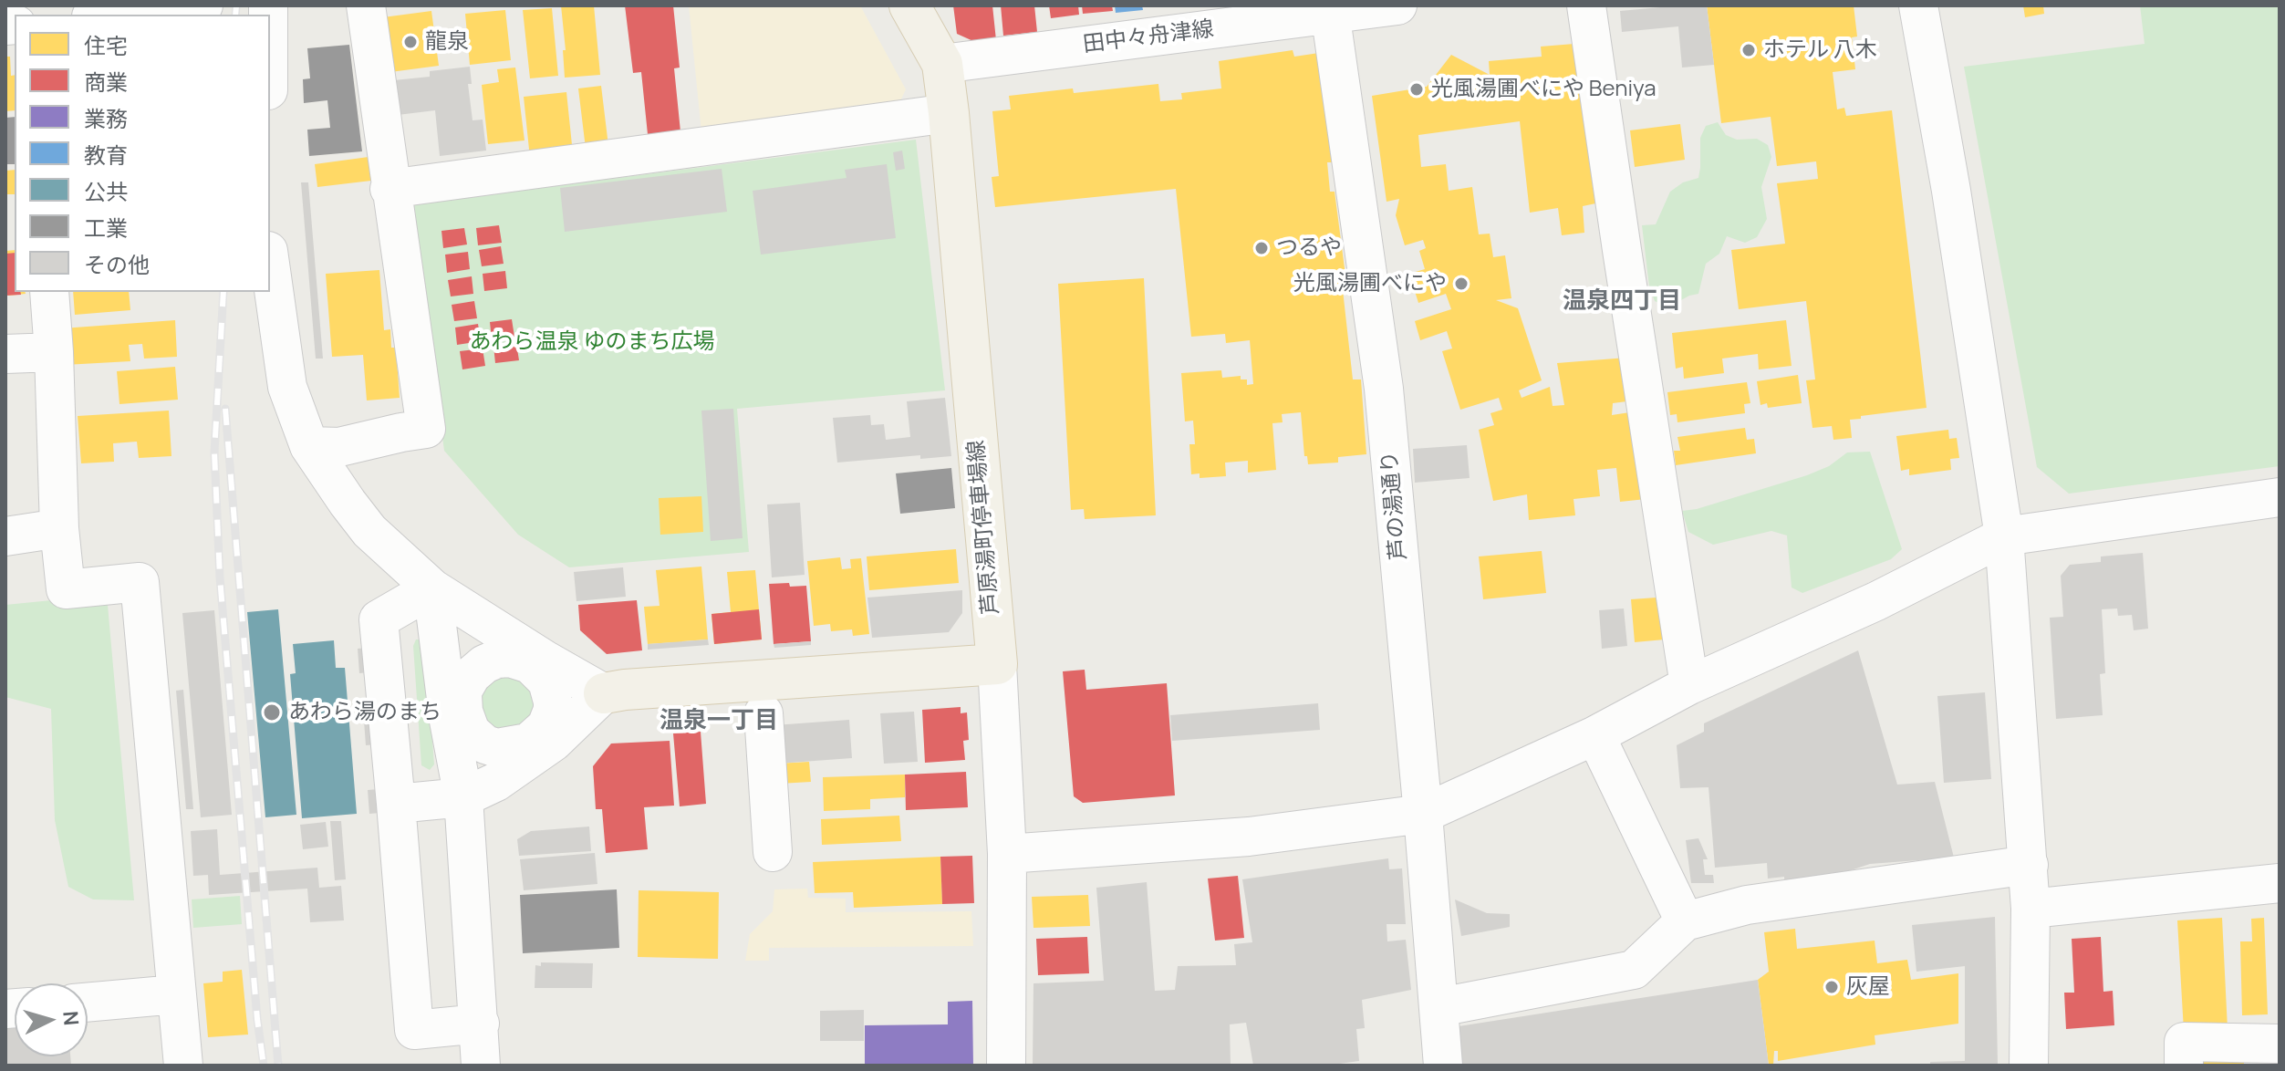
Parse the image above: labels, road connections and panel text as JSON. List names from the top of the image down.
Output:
{
  "streets": {
    "main road": ["芦原湯町停車場線"],
    "street": ["田中々舟津線", "芦の湯通り"]
  },
  "crossings": [
    ["田中々舟津線", "芦の湯通り"],
    ["田中々舟津線", "芦原湯町停車場線"]
  ],
  "districts": ["温泉四丁目", "温泉一丁目"],
  "parks": ["あわら温泉 ゆのまち広場"],
  "places": [
    "龍泉",
    "ホテル 八木",
    "光風湯圃べにや Beniya",
    "つるや",
    "光風湯圃べにや",
    "あわら湯のまち",
    "灰屋"
  ],
  "legend": [
    "住宅",
    "商業",
    "業務",
    "教育",
    "公共",
    "工業",
    "その他"
  ],
  "north": "right"
}
